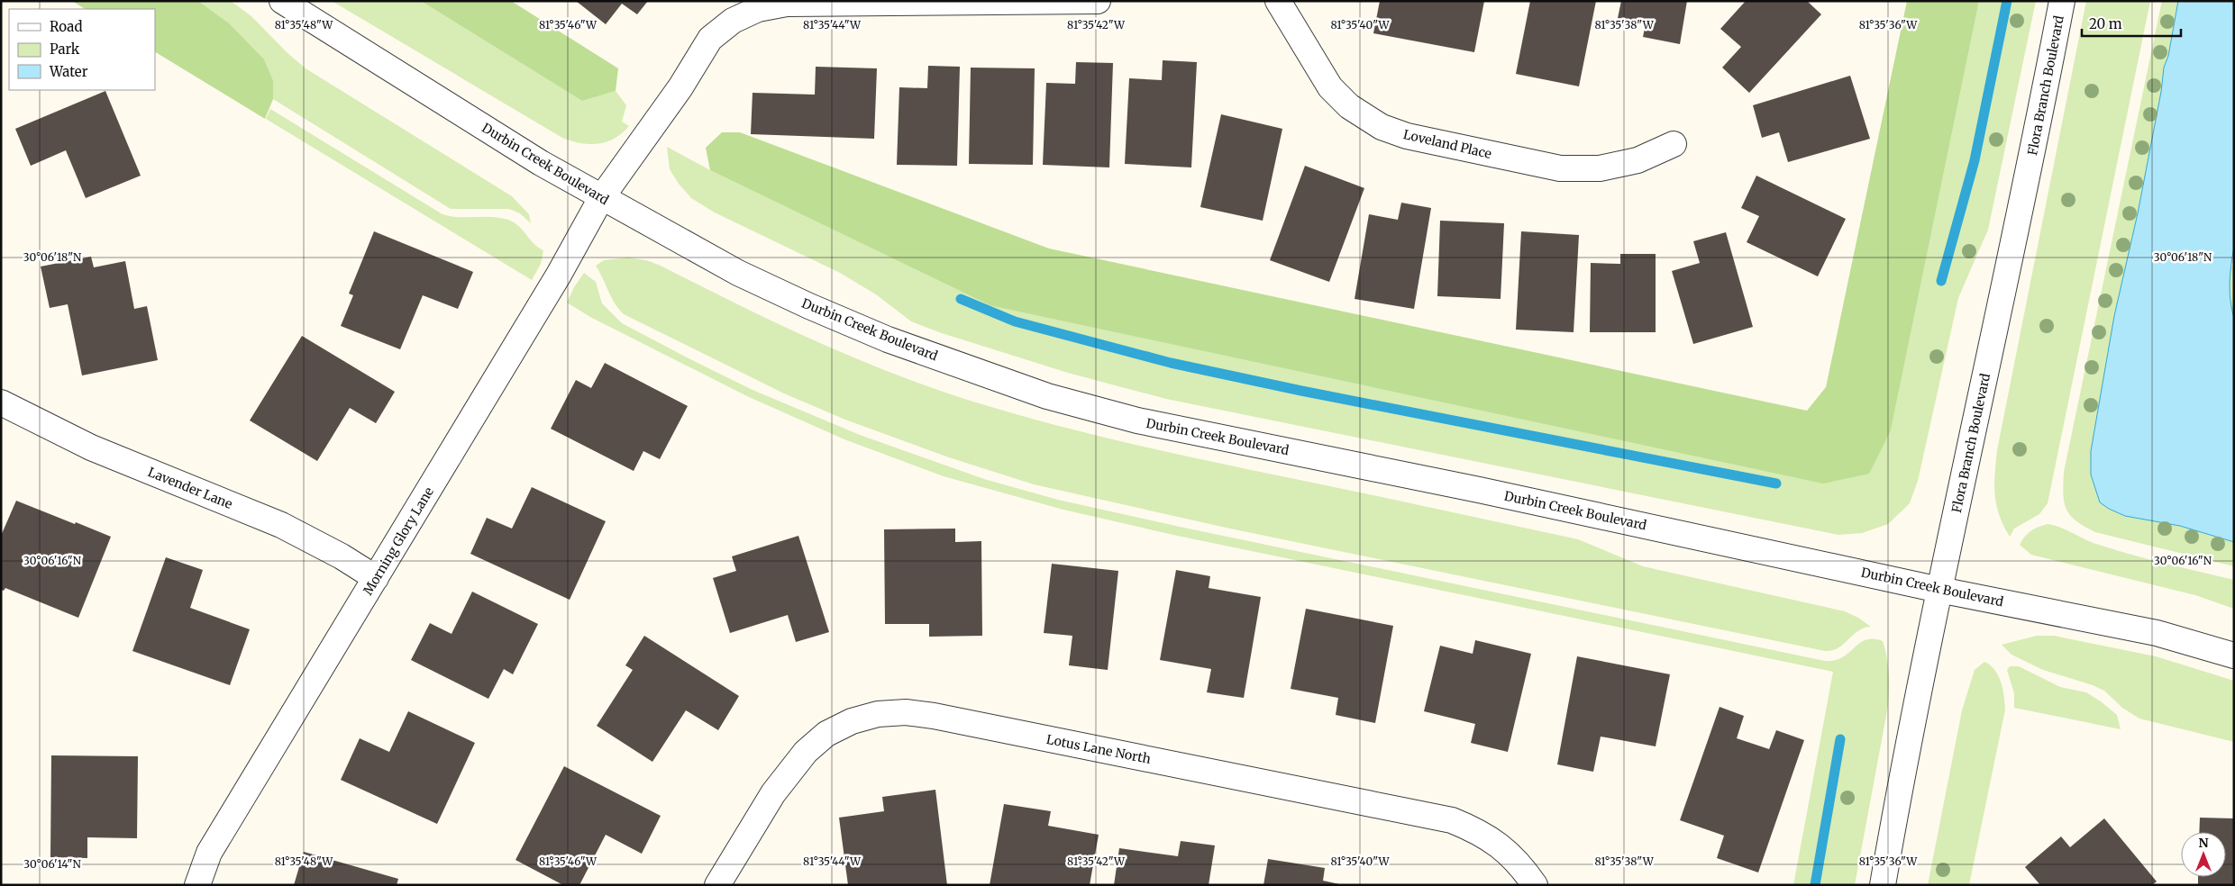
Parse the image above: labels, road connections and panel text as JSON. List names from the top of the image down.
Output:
{
  "streets": {
    "street": [
      "Flora Branch Boulevard",
      "Loveland Place",
      "Durbin Creek Boulevard",
      "Lavender Lane",
      "Morning Glory Lane",
      "Lotus Lane North"
    ]
  },
  "crossings": [
    ["Flora Branch Boulevard", "Durbin Creek Boulevard"],
    ["Durbin Creek Boulevard", "Morning Glory Lane"],
    ["Lavender Lane", "Morning Glory Lane"]
  ],
  "legend": ["Road", "Park", "Water"],
  "scale_bar": "20 m",
  "north": "top",
  "coordinates": [
    "81°35'48\"W",
    "81°35'46\"W",
    "81°35'44\"W",
    "81°35'42\"W",
    "81°35'40\"W",
    "81°35'38\"W",
    "81°35'36\"W",
    "30°06'18\"N",
    "30°06'16\"N",
    "30°06'14\"N"
  ]
}
